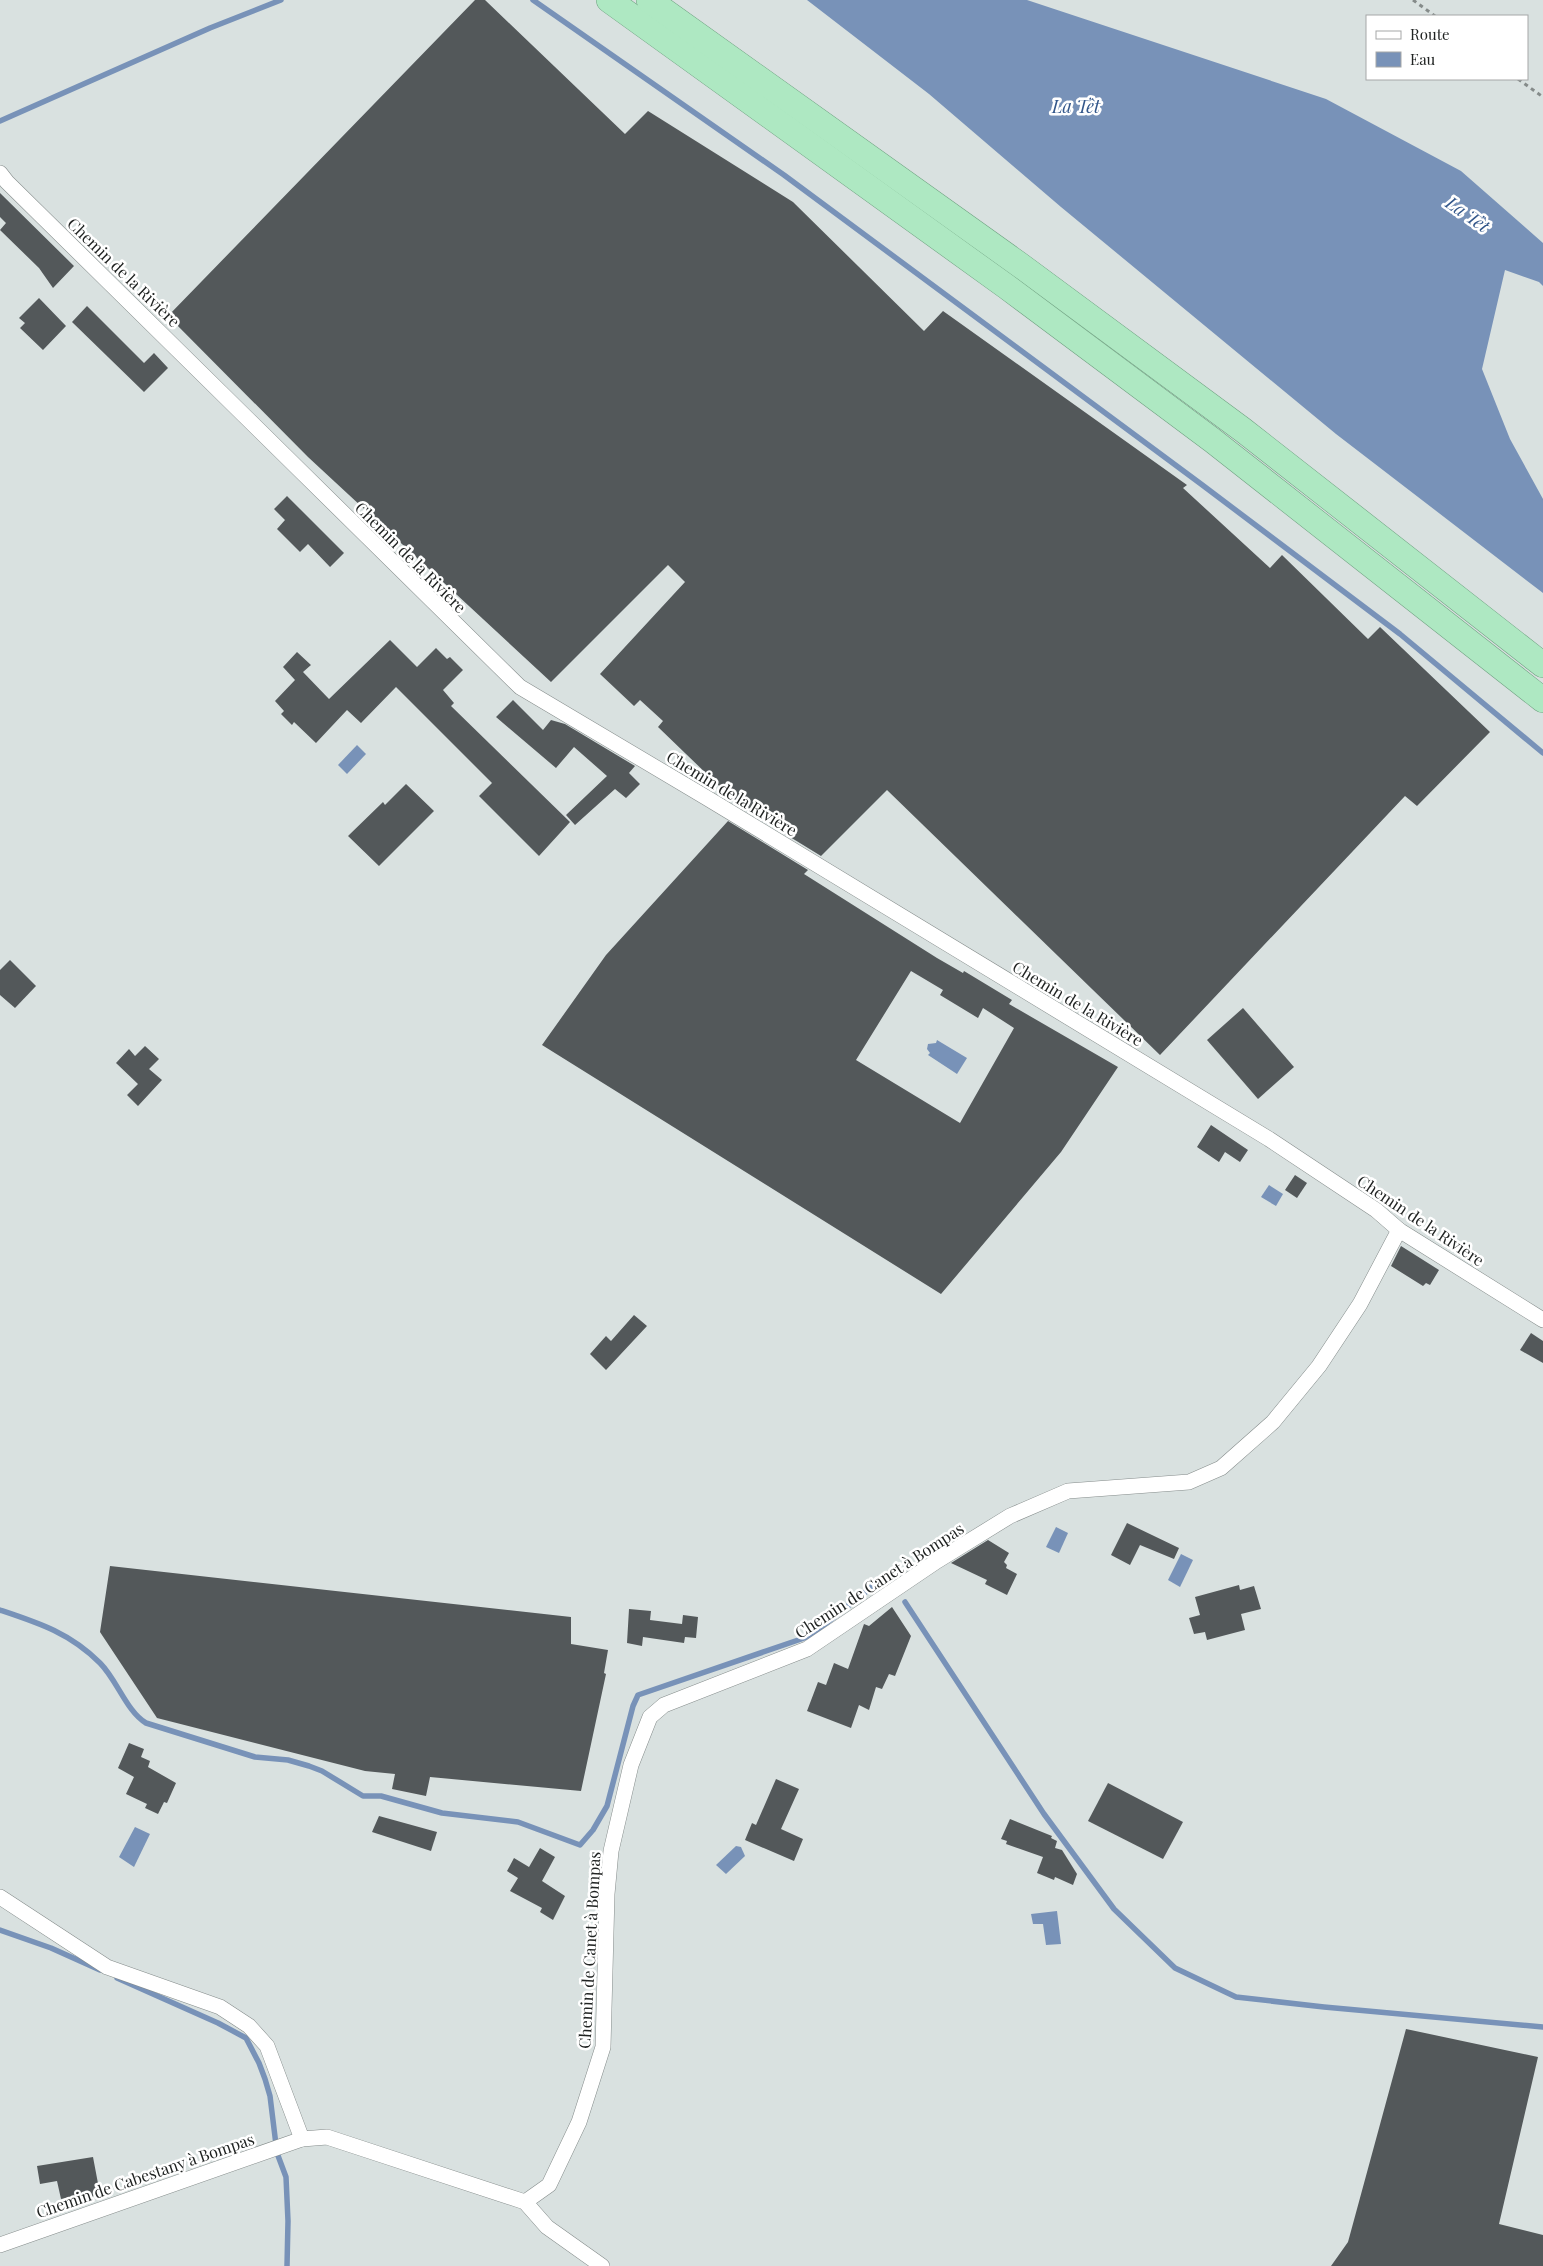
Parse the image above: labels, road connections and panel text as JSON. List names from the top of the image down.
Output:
{
  "streets": {
    "street": ["Chemin de la Rivière", "Chemin de Canet à Bompas", "Chemin de Cabestany à Bompas"]
  },
  "crossings": [
    ["Chemin de la Rivière", "Chemin de Canet à Bompas"],
    ["Chemin de Canet à Bompas", "Chemin de Cabestany à Bompas"]
  ],
  "water": ["La Têt"],
  "legend": ["Route", "Eau"]
}
